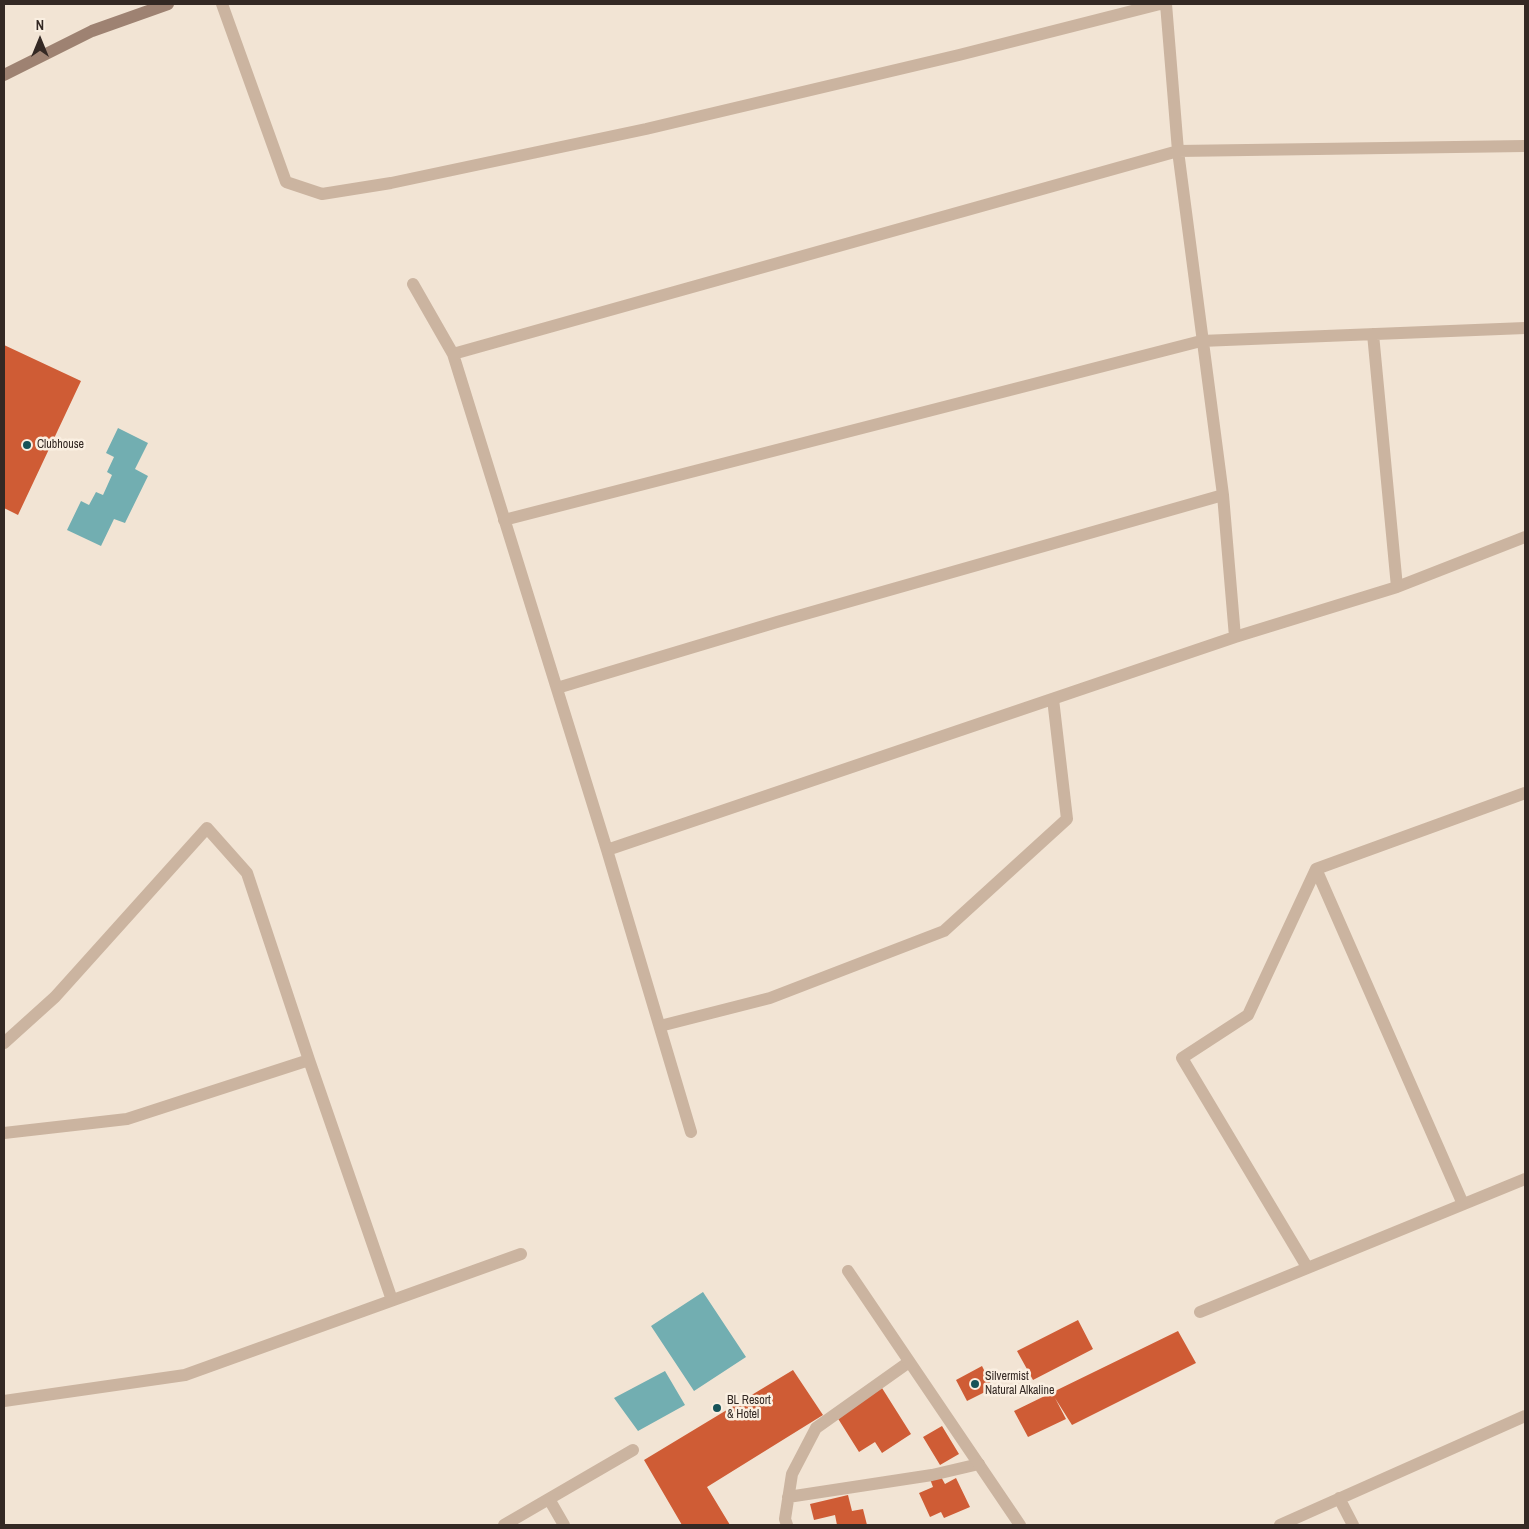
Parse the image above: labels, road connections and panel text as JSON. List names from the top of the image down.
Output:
{
  "places": ["Clubhouse", "Silvermist Natural Alkaline", "BL Resort & Hotel"],
  "north": "top"
}
